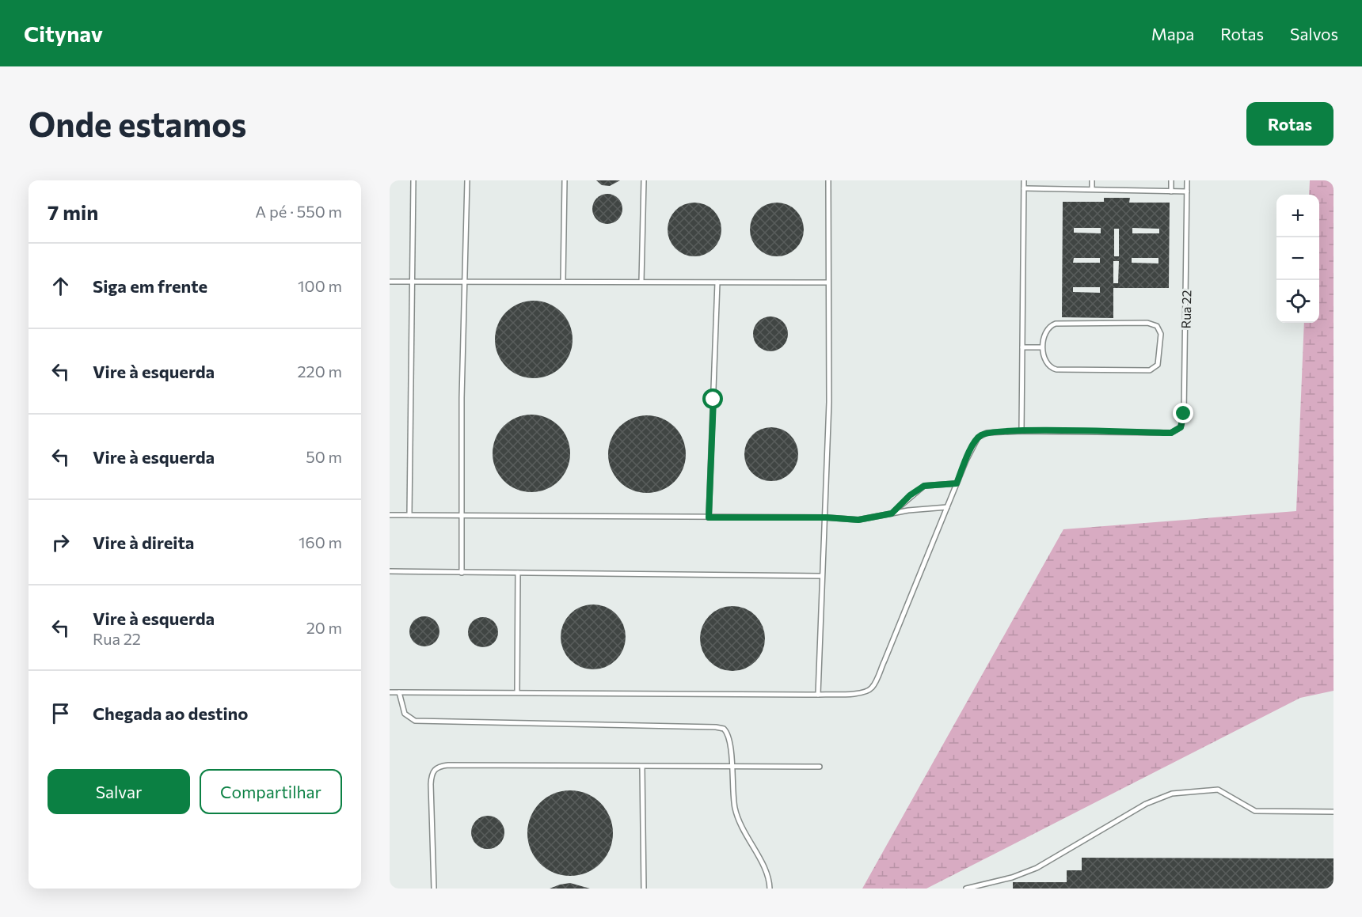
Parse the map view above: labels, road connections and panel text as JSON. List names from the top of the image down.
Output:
{
  "streets": {
    "lane": ["Rua 22"]
  },
  "page": {
    "header": "Citynav",
    "nav": ["Mapa", "Rotas", "Salvos"],
    "buttons": [
      "Rotas",
      ["Salvar", "Compartilhar"]
    ],
    "title": "Onde estamos",
    "heading": ["7 min", "A pé · 550 m"],
    "map_buttons": ["+", "−"],
    "list": [
      ["Siga em frente", "100 m"],
      ["Vire à esquerda", "220 m"],
      ["Vire à esquerda", "50 m"],
      ["Vire à direita", "160 m"],
      ["Vire à esquerda", "Rua 22", "20 m"],
      "Chegada ao destino"
    ]
  }
}
